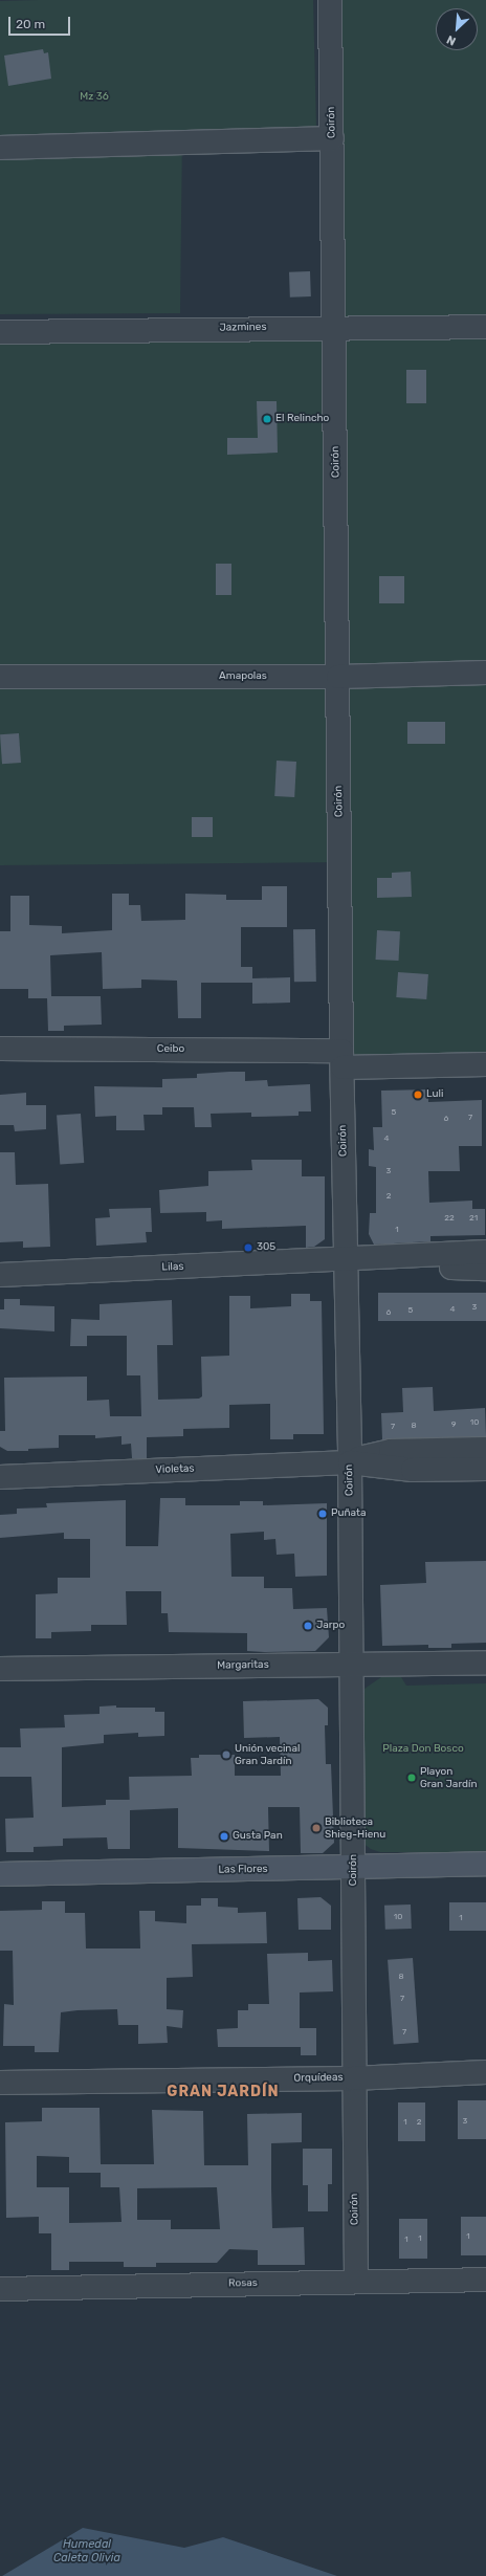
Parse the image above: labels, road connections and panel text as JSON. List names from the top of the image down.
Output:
{
  "streets": {
    "street": [
      "Coirón",
      "Jazmines",
      "Amapolas",
      "Ceibo",
      "Lilas",
      "Violetas",
      "Margaritas",
      "Las Flores",
      "Orquídeas",
      "Rosas"
    ]
  },
  "crossings": [
    ["Coirón", "Jazmines"],
    ["Coirón", "Amapolas"],
    ["Coirón", "Ceibo"],
    ["Coirón", "Lilas"],
    ["Coirón", "Violetas"],
    ["Coirón", "Margaritas"],
    ["Coirón", "Las Flores"],
    ["Coirón", "Orquídeas"],
    ["Coirón", "Rosas"]
  ],
  "districts": ["GRAN JARDÍN"],
  "water": ["Humedal Caleta Olivia"],
  "parks": ["Mz 36", "Plaza Don Bosco"],
  "places": [
    "El Relincho",
    "Luli",
    "305",
    "Puñata",
    "Jarpo",
    "Unión vecinal Gran Jardín",
    "Playon Gran Jardín",
    "Biblioteca Shieg-Hienu",
    "Gusta Pan"
  ],
  "house_numbers": [
    "5",
    "7",
    "6",
    "4",
    "3",
    "2",
    "22",
    "21",
    "1",
    "3",
    "4",
    "5",
    "6",
    "10",
    "9",
    "8",
    "7",
    "10",
    "1",
    "8",
    "7",
    "7",
    "3",
    "1",
    "2",
    "1",
    "1",
    "1"
  ],
  "scale_bar": "20 m",
  "north": "bottom left"
}
